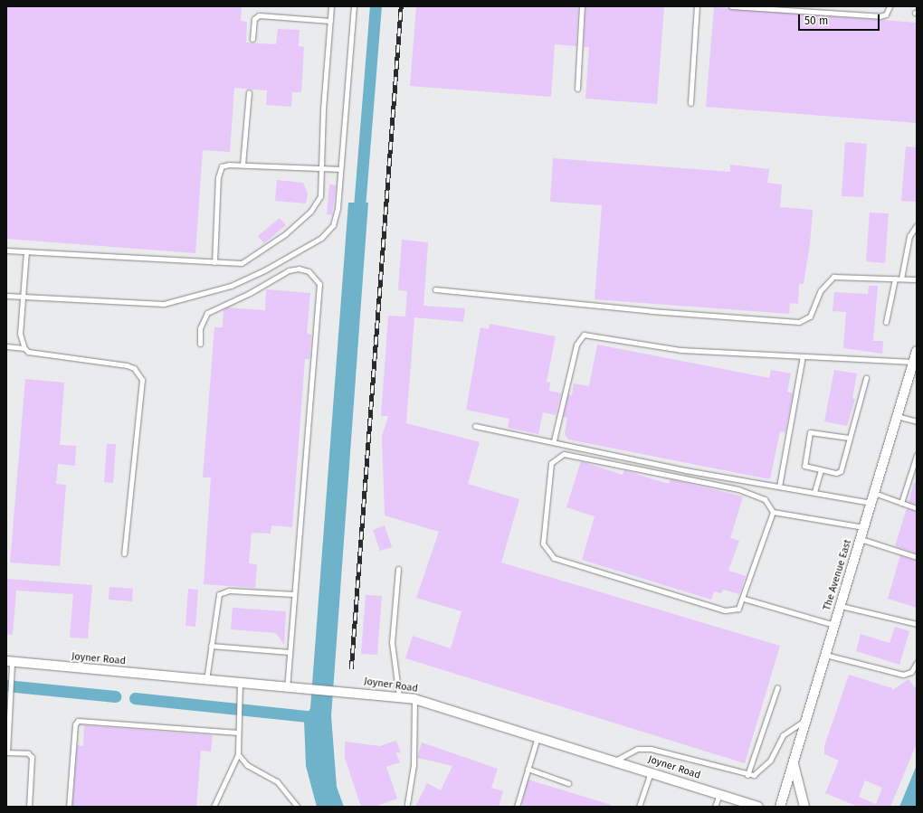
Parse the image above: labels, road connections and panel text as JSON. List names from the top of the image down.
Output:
{
  "streets": {
    "street": ["The Avenue East", "Joyner Road"]
  },
  "scale_bar": "50 m"
}
